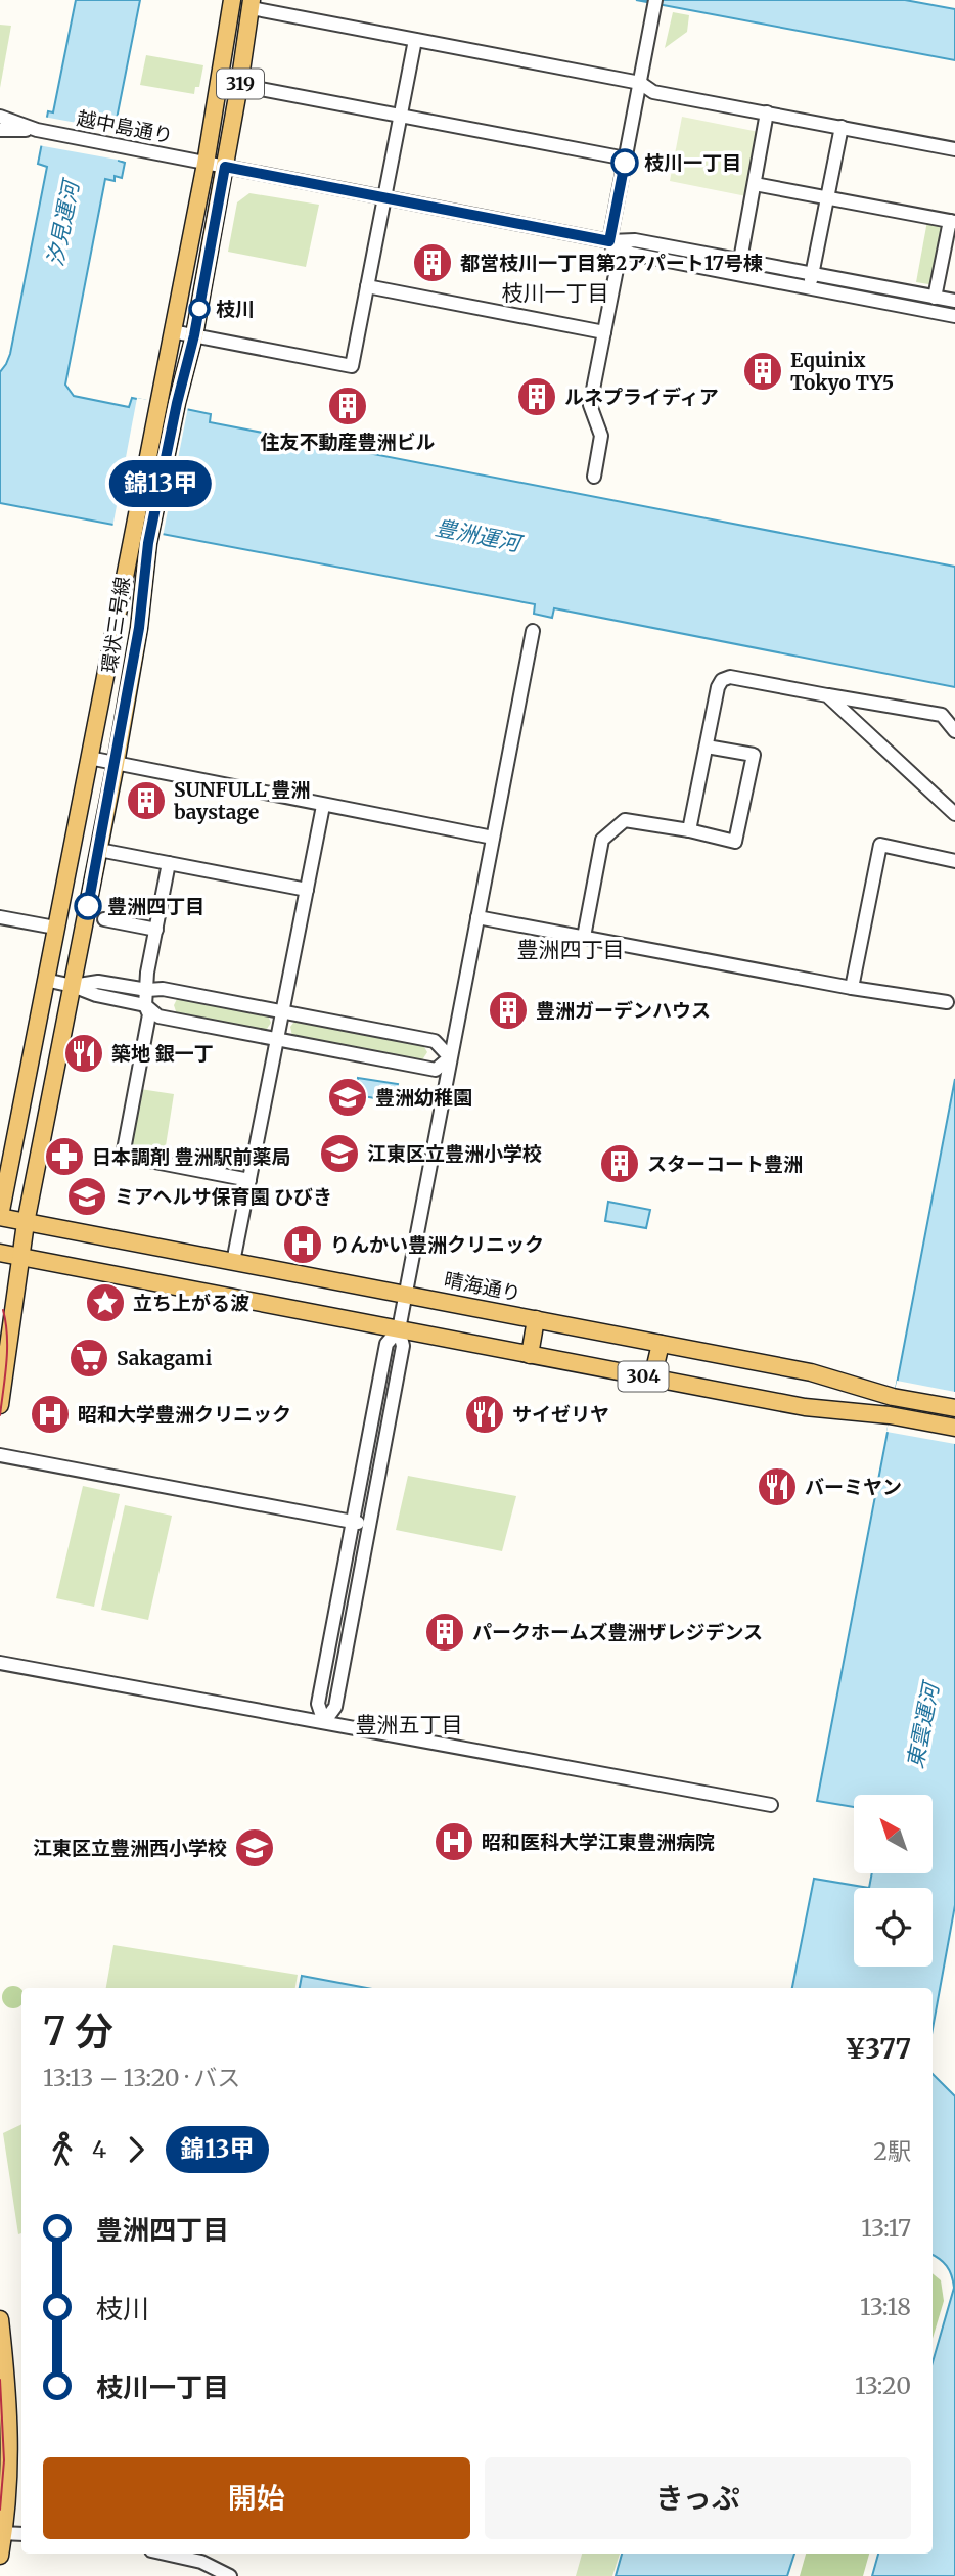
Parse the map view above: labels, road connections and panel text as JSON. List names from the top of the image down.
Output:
{
  "streets": {
    "main road": [
      "319",
      "環状三号線",
      "晴海通り",
      "304"
    ],
    "street": ["越中島通り"]
  },
  "crossings": [
    ["越中島通り", "環状三号線"],
    ["環状三号線", "晴海通り"],
    ["環状三号線", "304"]
  ],
  "districts": ["枝川一丁目", "豊洲四丁目", "豊洲五丁目"],
  "water": ["汐見運河", "豊洲運河", "東雲運河"],
  "places": {
    "other": ["枝川一丁目", "枝川", "豊洲四丁目"],
    "building": [
      "都営枝川一丁目第2アパート17号棟",
      "Equinix Tokyo TY5",
      "ルネプライディア",
      "住友不動産豊洲ビル",
      "SUNFULL 豊洲 baystage",
      "豊洲ガーデンハウス",
      "スターコート豊洲",
      "パークホームズ豊洲ザレジデンス"
    ],
    "restaurant": ["築地 銀一丁", "サイゼリヤ", "バーミヤン"],
    "school or university": [
      "豊洲幼稚園",
      "江東区立豊洲小学校",
      "ミアヘルサ保育園 ひびき",
      "江東区立豊洲西小学校"
    ],
    "pharmacy": ["日本調剤 豊洲駅前薬局"],
    "hospital": ["りんかい豊洲クリニック", "昭和大学豊洲クリニック", "昭和医科大学江東豊洲病院"],
    "place": ["立ち上がる波"],
    "supermarket": ["Sakagami"]
  },
  "lines": ["bus line 錦13甲"],
  "north": "top left",
  "page": {
    "on_map": "錦13甲",
    "heading": ["7 分", "13:13 – 13:20 · バス", "¥377"],
    "legs": ["4", "錦13甲", "2駅"],
    "list": [
      {
        "name": "豊洲四丁目",
        "value": "13:17"
      },
      {
        "name": "枝川",
        "value": "13:18"
      },
      {
        "name": "枝川一丁目",
        "value": "13:20"
      }
    ],
    "buttons": ["開始", "きっぷ"]
  }
}
